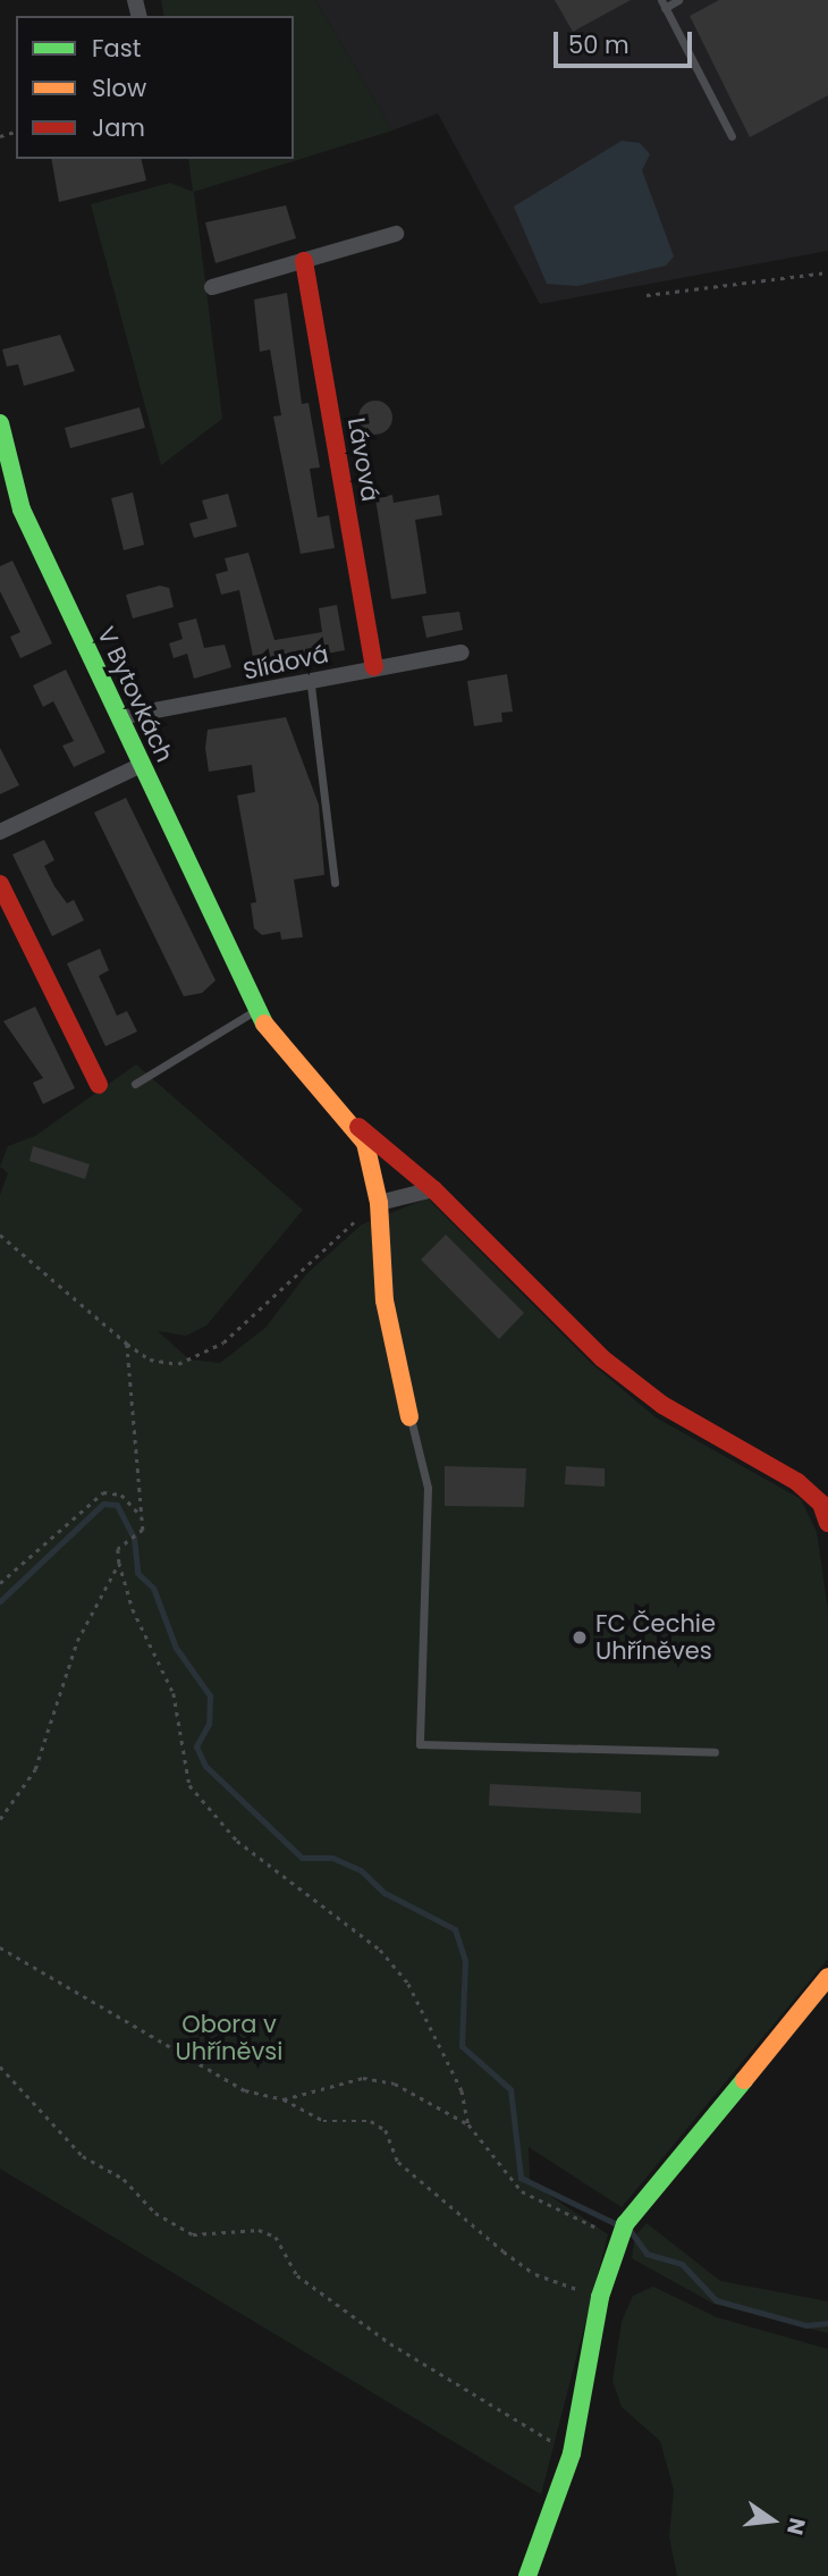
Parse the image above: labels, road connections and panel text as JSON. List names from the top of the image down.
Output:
{
  "streets": {
    "street": ["Lávová", "Slídová", "V Bytovkách"]
  },
  "crossings": [
    ["Lávová", "Slídová"],
    ["Slídová", "V Bytovkách"]
  ],
  "parks": ["Obora v Uhříněvsi"],
  "places": ["FC Čechie Uhříněves"],
  "legend": ["Fast", "Slow", "Jam"],
  "scale_bar": "50 m",
  "north": "right"
}
